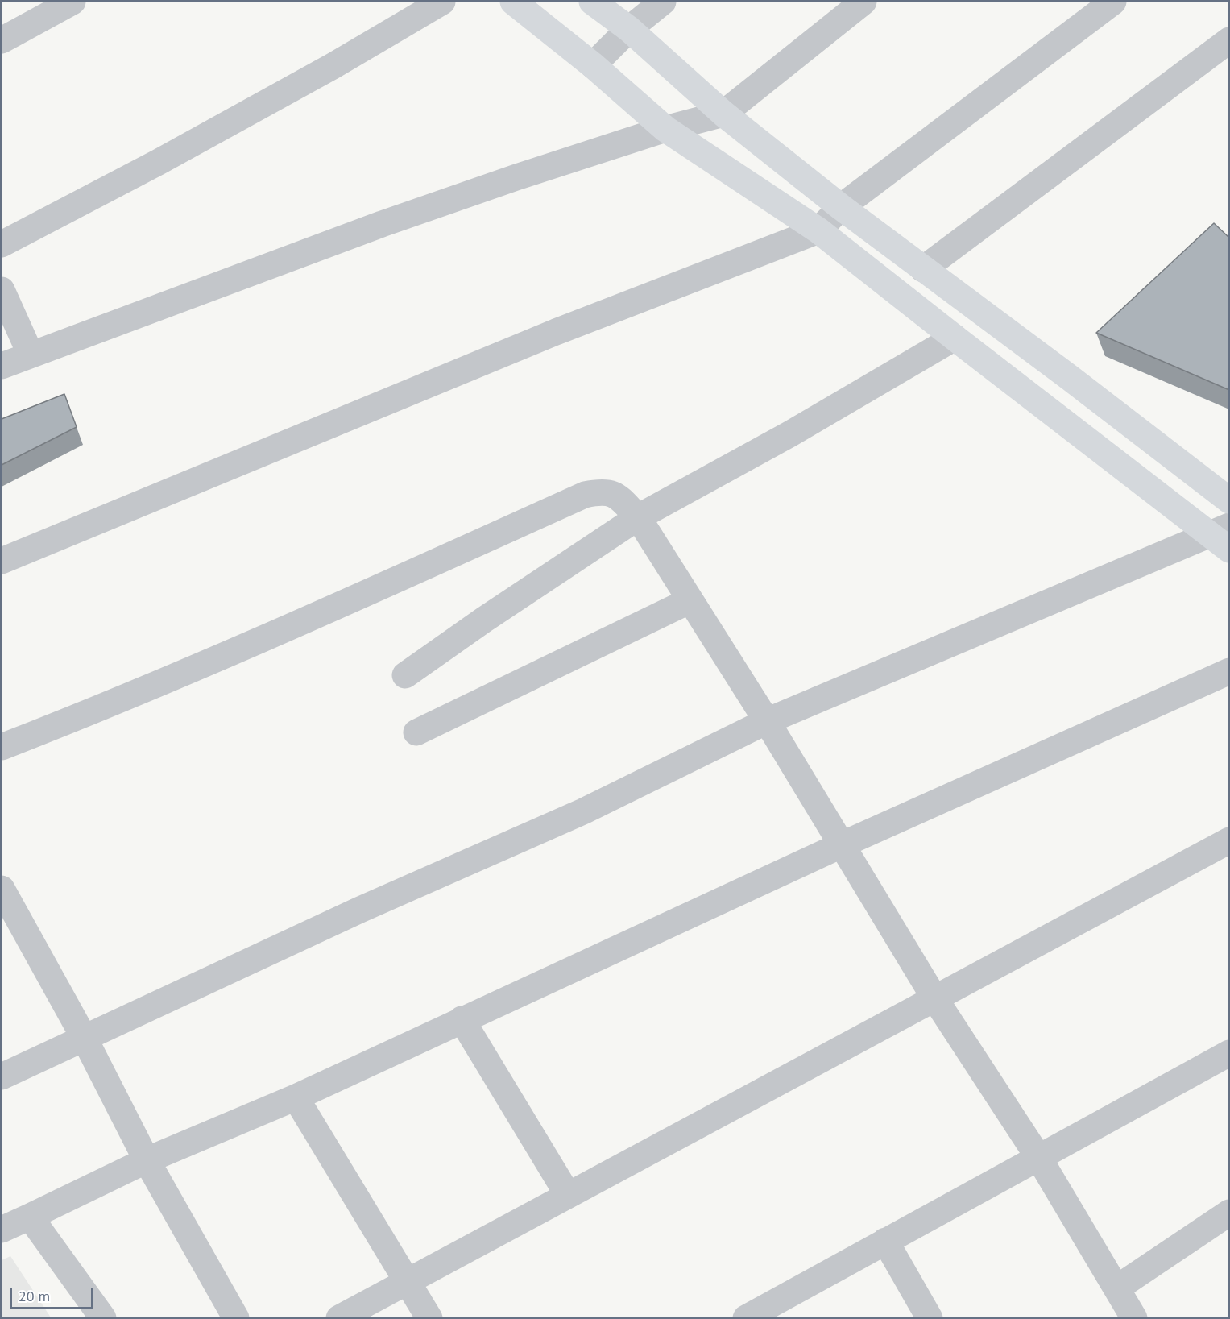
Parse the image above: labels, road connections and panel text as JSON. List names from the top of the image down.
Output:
{
  "scale_bar": "20 m"
}
